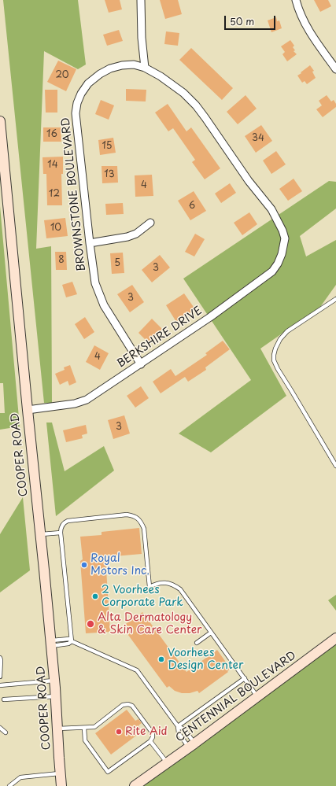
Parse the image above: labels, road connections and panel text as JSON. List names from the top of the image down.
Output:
{
  "streets": {
    "street": [
      "BROWNSTONE BOULEVARD",
      "BERKSHIRE DRIVE",
      "COOPER ROAD",
      "CENTENNIAL BOULEVARD"
    ]
  },
  "crossings": [
    ["BROWNSTONE BOULEVARD", "BERKSHIRE DRIVE"],
    ["BERKSHIRE DRIVE", "COOPER ROAD"]
  ],
  "places": [
    "Royal Motors Inc.",
    "2 Voorhees Corporate Park",
    "Alta Dermatology & Skin Care Center",
    "Voorhees Design Center",
    "Rite Aid"
  ],
  "house_numbers": [
    "20",
    "16",
    "34",
    "15",
    "14",
    "13",
    "4",
    "12",
    "6",
    "10",
    "8",
    "5",
    "3",
    "3",
    "4",
    "3"
  ],
  "scale_bar": "50 m"
}
